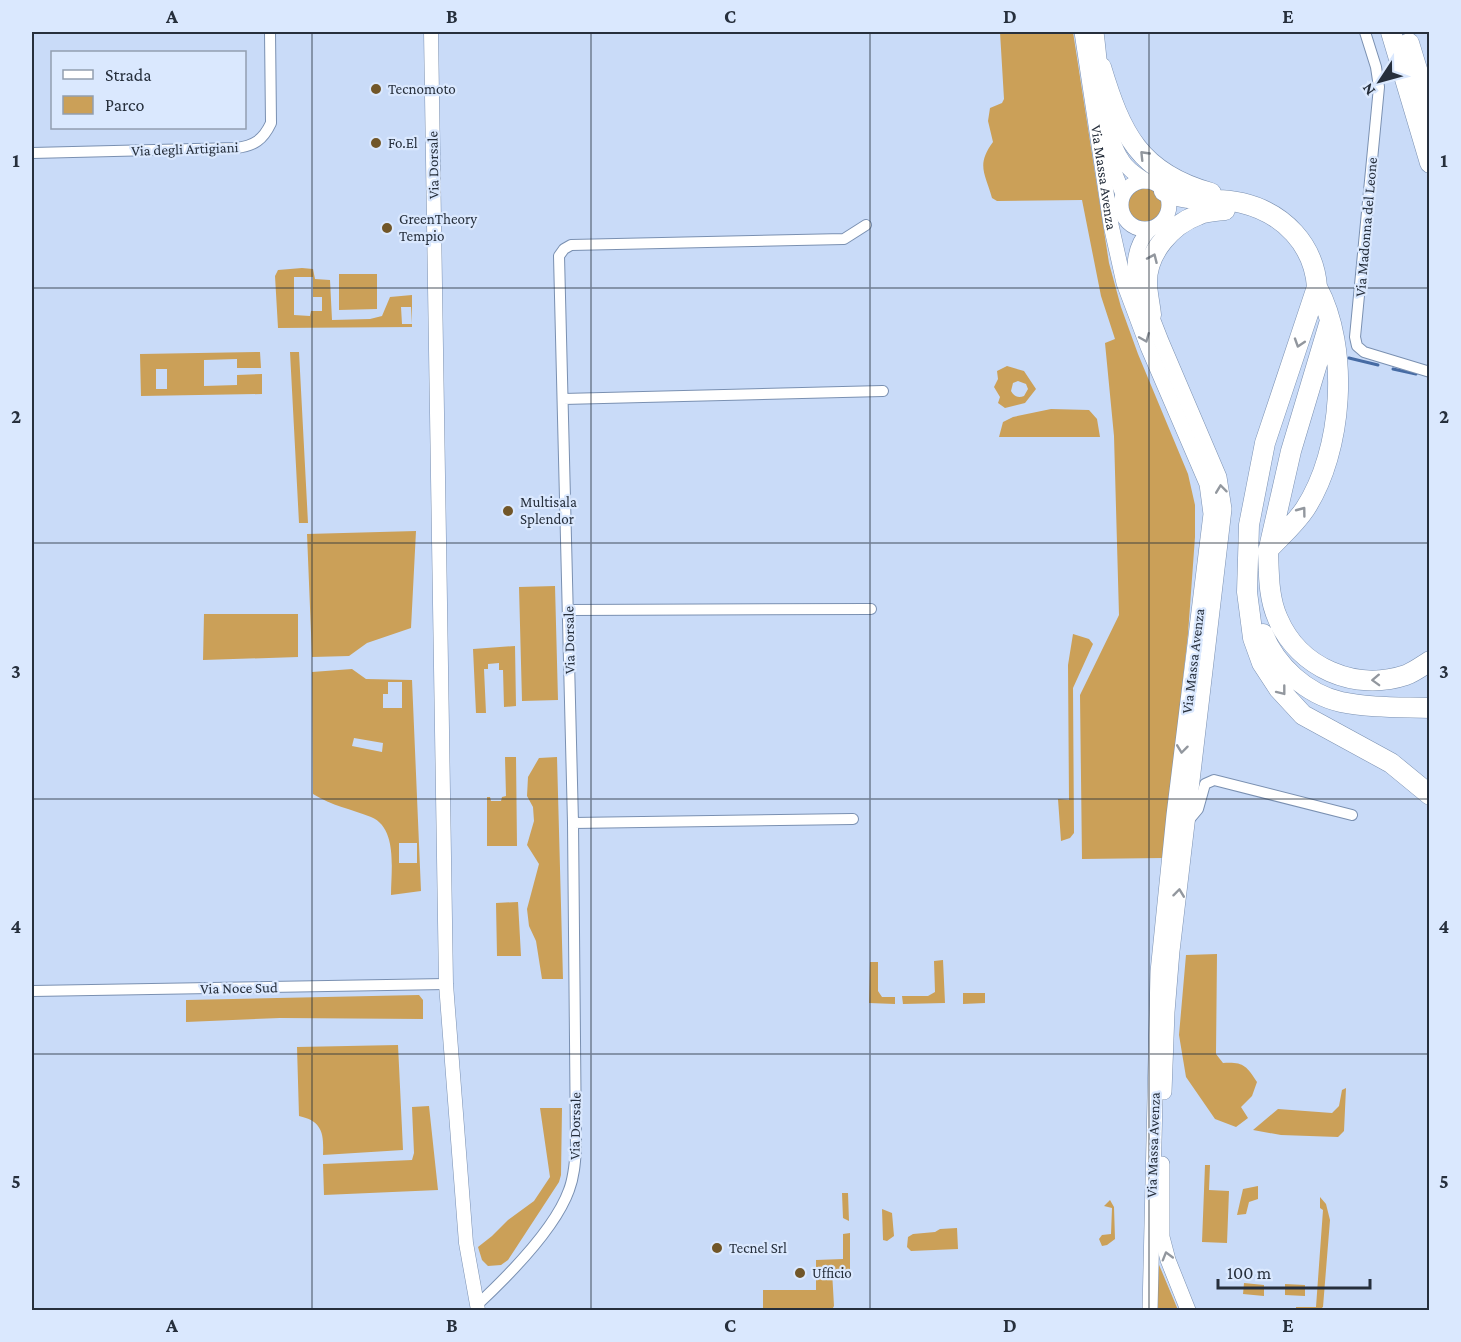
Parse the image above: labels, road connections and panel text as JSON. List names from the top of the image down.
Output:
{
  "streets": {
    "main road": ["Via Massa Avenza"],
    "street": [
      "Via degli Artigiani",
      "Via Dorsale",
      "Via Madonna del Leone",
      "Via Noce Sud"
    ]
  },
  "crossings": [
    ["Via Dorsale", "Via Noce Sud"]
  ],
  "places": [
    "Tecnomoto",
    "Fo.El",
    "GreenTheory Tempio",
    "Multisala Splendor",
    "Tecnel Srl",
    "Ufficio"
  ],
  "legend": ["Strada", "Parco"],
  "scale_bar": "100 m",
  "north": "bottom left",
  "grid": {
    "columns": [
      "A",
      "B",
      "C",
      "D",
      "E"
    ],
    "rows": [
      "1",
      "2",
      "3",
      "4",
      "5"
    ]
  }
}
